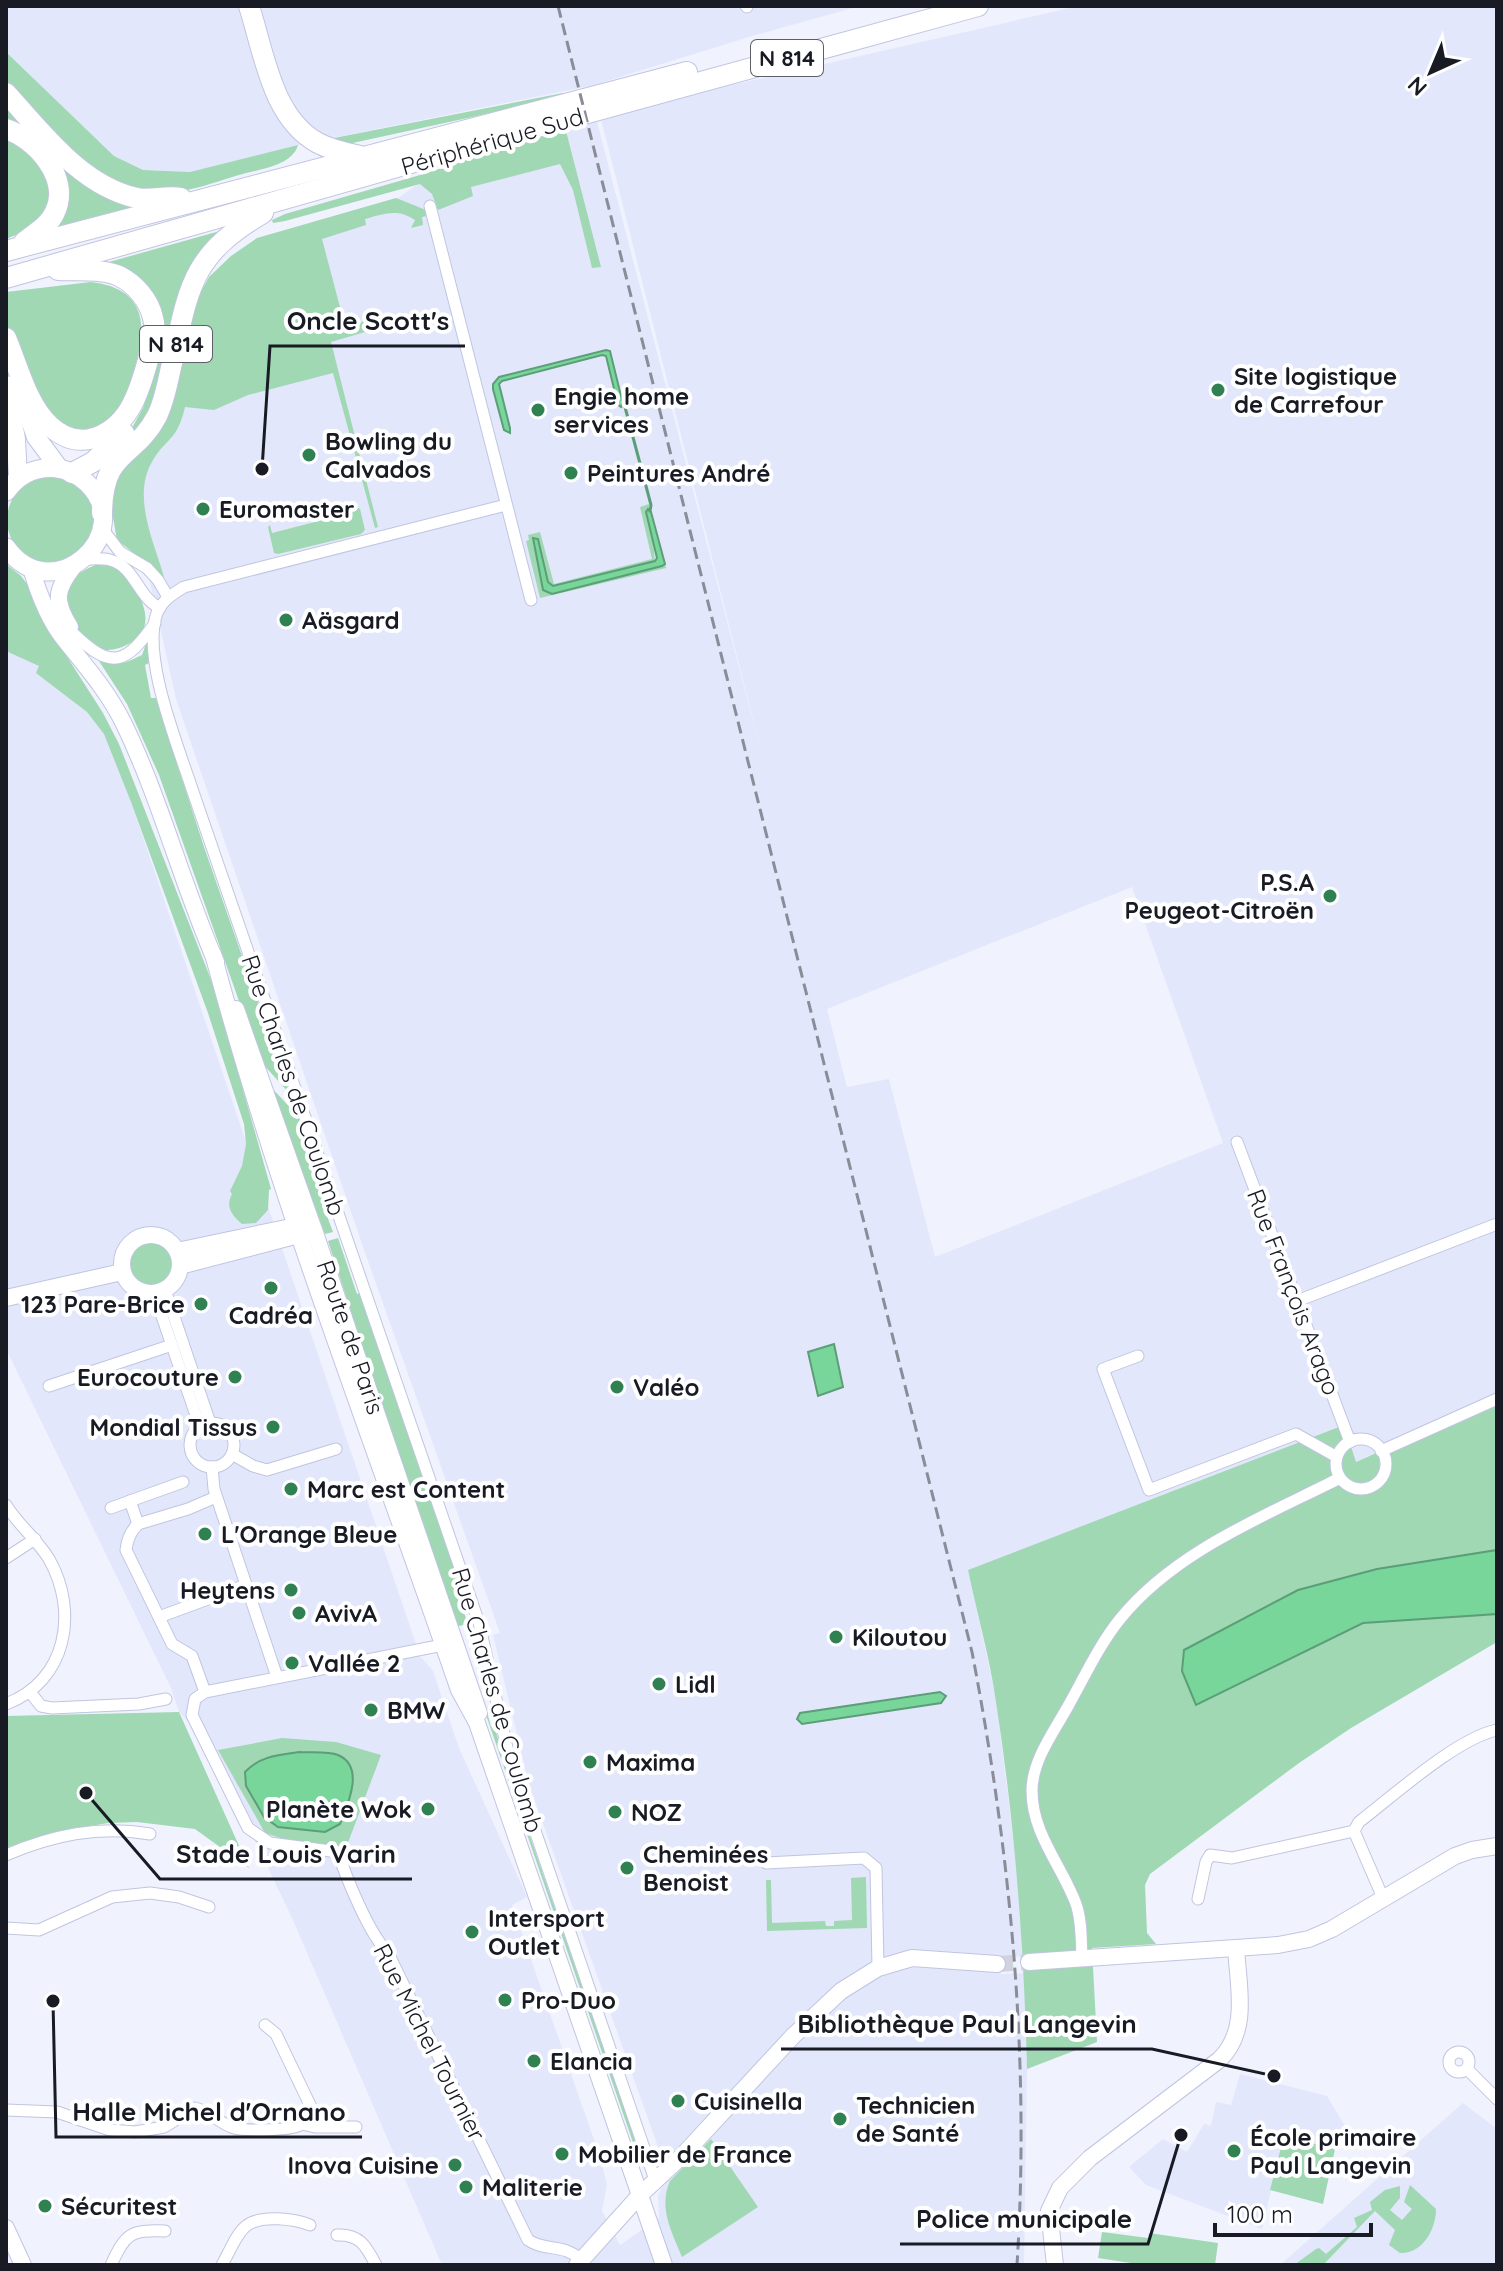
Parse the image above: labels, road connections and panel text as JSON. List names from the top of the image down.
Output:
{
  "streets": {
    "highway": ["N 814", "Périphérique Sud"],
    "main road": ["Route de Paris"],
    "street": ["Rue Charles de Coulomb", "Rue François Arago", "Rue Michel Tournier"]
  },
  "crossings": [
    ["N 814", "Périphérique Sud"],
    ["Rue Charles de Coulomb", "Route de Paris"]
  ],
  "places": [
    "Site logistique de Carrefour",
    "Engie home services",
    "Bowling du Calvados",
    "Oncle Scott's",
    "Peintures André",
    "Euromaster",
    "Aäsgard",
    "P.S.A Peugeot-Citroën",
    "Cadréa",
    "123 Pare-Brice",
    "Eurocouture",
    "Valéo",
    "Mondial Tissus",
    "Marc est Content",
    "L'Orange Bleue",
    "Heytens",
    "AvivA",
    "Kiloutou",
    "Vallée 2",
    "Lidl",
    "BMW",
    "Maxima",
    "Stade Louis Varin",
    "Planète Wok",
    "NOZ",
    "Cheminées Benoist",
    "Intersport Outlet",
    "Pro-Duo",
    "Halle Michel d'Ornano",
    "Elancia",
    "Bibliothèque Paul Langevin",
    "Cuisinella",
    "Technicien de Santé",
    "Police municipale",
    "École primaire Paul Langevin",
    "Mobilier de France",
    "Inova Cuisine",
    "Maliterie",
    "Sécuritest"
  ],
  "scale_bar": "100 m",
  "north": "bottom left"
}
